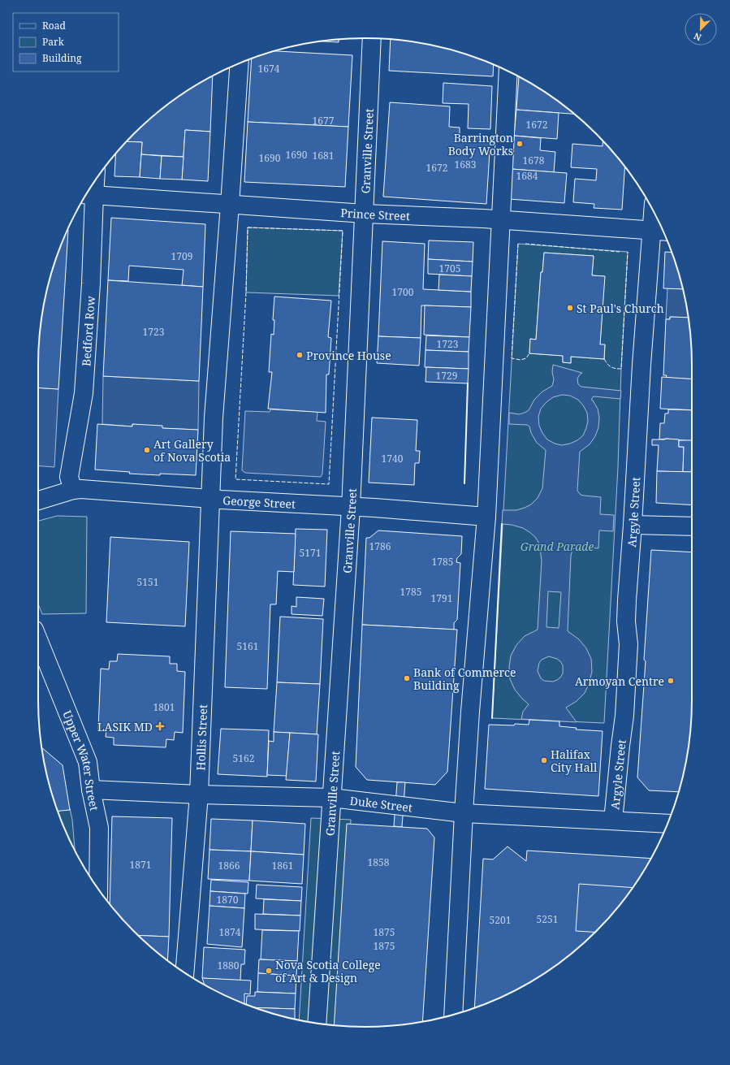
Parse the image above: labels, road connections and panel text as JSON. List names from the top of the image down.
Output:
{
  "streets": {
    "street": [
      "Granville Street",
      "Prince Street",
      "Bedford Row",
      "George Street",
      "Argyle Street",
      "Hollis Street",
      "Upper Water Street",
      "Duke Street"
    ]
  },
  "crossings": [
    ["Granville Street", "Prince Street"],
    ["Granville Street", "George Street"],
    ["Granville Street", "Duke Street"],
    ["Prince Street", "Bedford Row"],
    ["Prince Street", "Argyle Street"],
    ["Prince Street", "Hollis Street"],
    ["Bedford Row", "George Street"],
    ["George Street", "Hollis Street"],
    ["Argyle Street", "Duke Street"],
    ["Hollis Street", "Duke Street"],
    ["Upper Water Street", "Duke Street"]
  ],
  "parks": ["Grand Parade"],
  "places": {
    "other": [
      "Barrington Body Works",
      "St Paul's Church",
      "Province House",
      "Art Gallery of Nova Scotia",
      "Bank of Commerce Building",
      "Armoyan Centre",
      "Halifax City Hall",
      "Nova Scotia College of Art & Design"
    ],
    "health": ["LASIK MD"]
  },
  "house_numbers": [
    "1674",
    "1677",
    "1672",
    "1690",
    "1681",
    "1690",
    "1678",
    "1683",
    "1672",
    "1684",
    "1709",
    "1705",
    "1700",
    "1723",
    "1723",
    "1729",
    "1740",
    "1786",
    "5171",
    "1785",
    "5151",
    "1785",
    "1791",
    "5161",
    "1801",
    "5162",
    "1858",
    "1871",
    "1866",
    "1861",
    "1870",
    "5251",
    "5201",
    "1874",
    "1875",
    "1875",
    "1880"
  ],
  "legend": ["Road", "Park", "Building"],
  "north": "bottom left"
}
